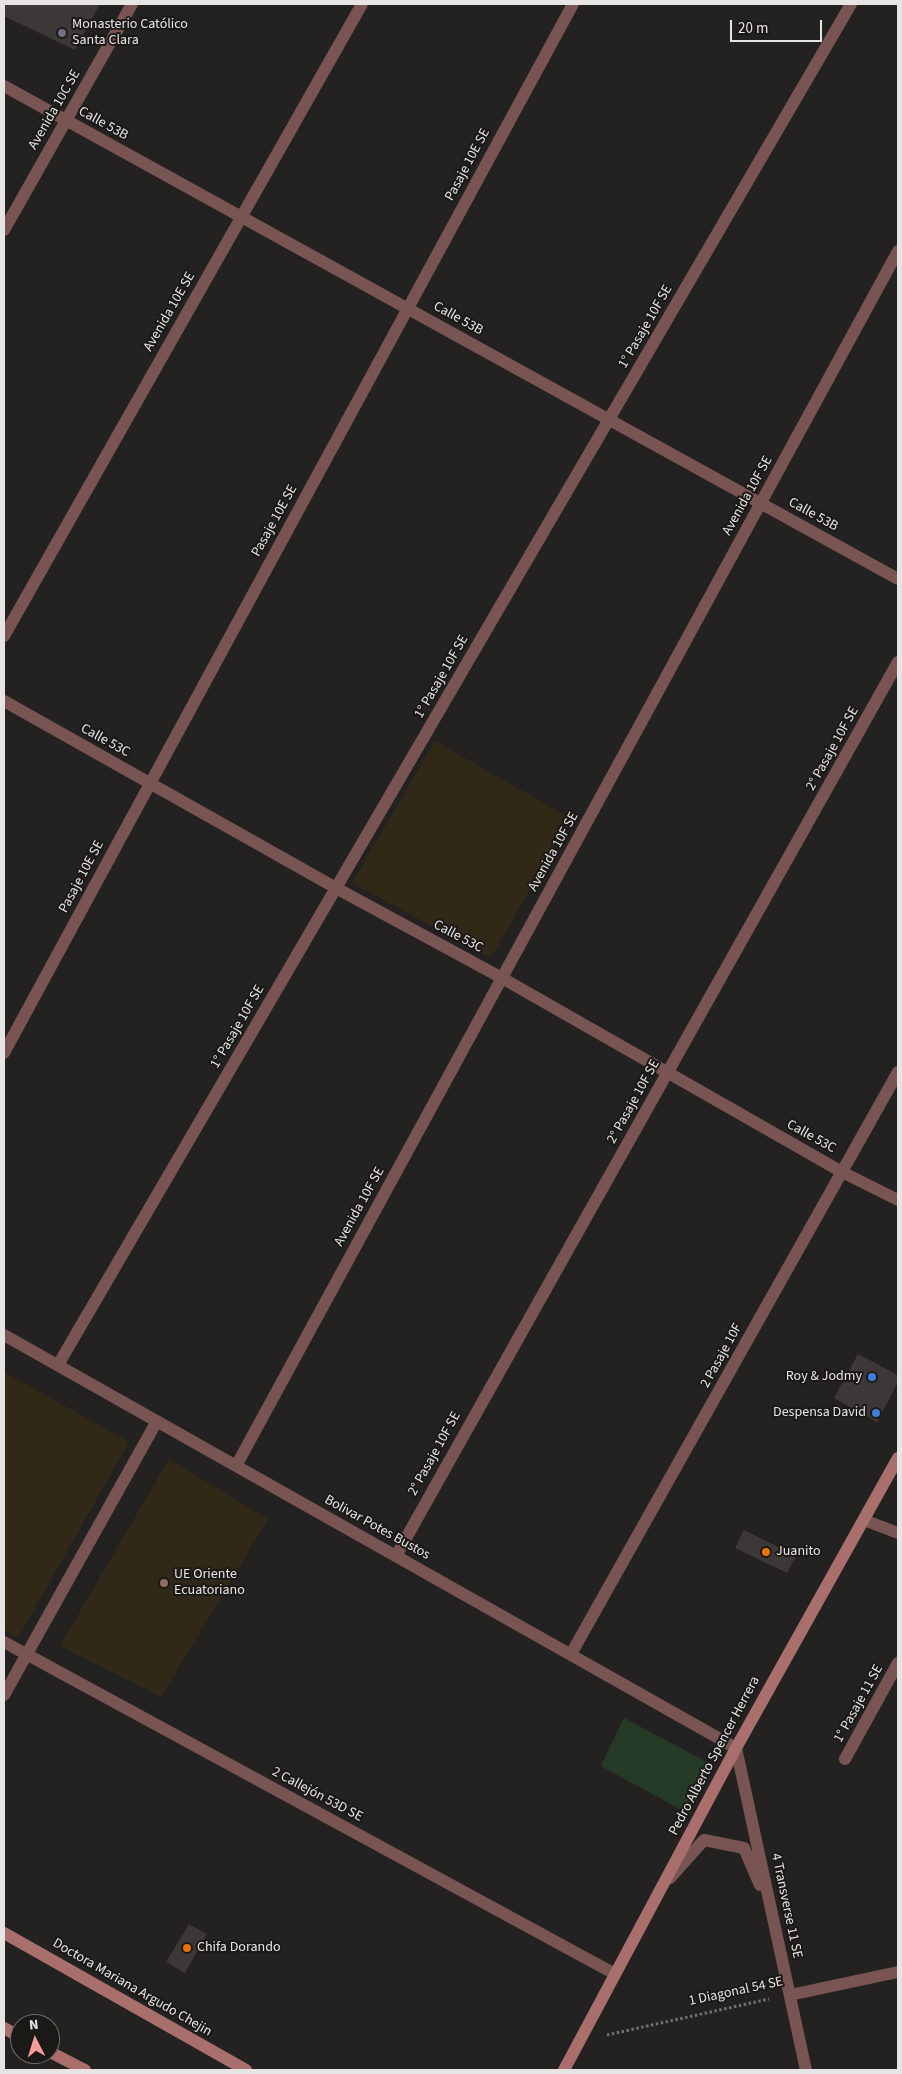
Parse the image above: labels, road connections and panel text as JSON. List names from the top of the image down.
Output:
{
  "streets": {
    "street": [
      "Avenida 10C SE",
      "Calle 53B",
      "Pasaje 10E SE",
      "Avenida 10E SE",
      "1° Pasaje 10F SE",
      "Avenida 10F SE",
      "Calle 53C",
      "2° Pasaje 10F SE",
      "2 Pasaje 10F",
      "Bolivar Potes Bustos",
      "1° Pasaje 11 SE",
      "Pedro Alberto Spencer Herrera",
      "2 Callejón 53D SE",
      "4 Transverse 11 SE",
      "Doctora Mariana Argudo Chejin",
      "1 Diagonal 54 SE"
    ]
  },
  "crossings": [
    ["Avenida 10C SE", "Calle 53B"],
    ["Calle 53B", "Pasaje 10E SE"],
    ["Calle 53B", "Avenida 10E SE"],
    ["Calle 53B", "1° Pasaje 10F SE"],
    ["Calle 53B", "Avenida 10F SE"],
    ["Pasaje 10E SE", "Calle 53C"],
    ["1° Pasaje 10F SE", "Calle 53C"],
    ["1° Pasaje 10F SE", "Bolivar Potes Bustos"],
    ["Avenida 10F SE", "Calle 53C"],
    ["Avenida 10F SE", "Bolivar Potes Bustos"],
    ["Calle 53C", "2° Pasaje 10F SE"],
    ["Calle 53C", "2 Pasaje 10F"],
    ["2° Pasaje 10F SE", "Bolivar Potes Bustos"],
    ["2 Pasaje 10F", "Bolivar Potes Bustos"],
    ["Bolivar Potes Bustos", "Pedro Alberto Spencer Herrera"],
    ["Bolivar Potes Bustos", "4 Transverse 11 SE"],
    ["Pedro Alberto Spencer Herrera", "2 Callejón 53D SE"],
    ["Pedro Alberto Spencer Herrera", "4 Transverse 11 SE"],
    ["Pedro Alberto Spencer Herrera", "1 Diagonal 54 SE"],
    ["4 Transverse 11 SE", "1 Diagonal 54 SE"]
  ],
  "places": [
    "Monasterio Católico Santa Clara",
    "Roy & Jodmy",
    "Despensa David",
    "Juanito",
    "UE Oriente Ecuatoriano",
    "Chifa Dorando"
  ],
  "scale_bar": "20 m",
  "north": "top"
}
